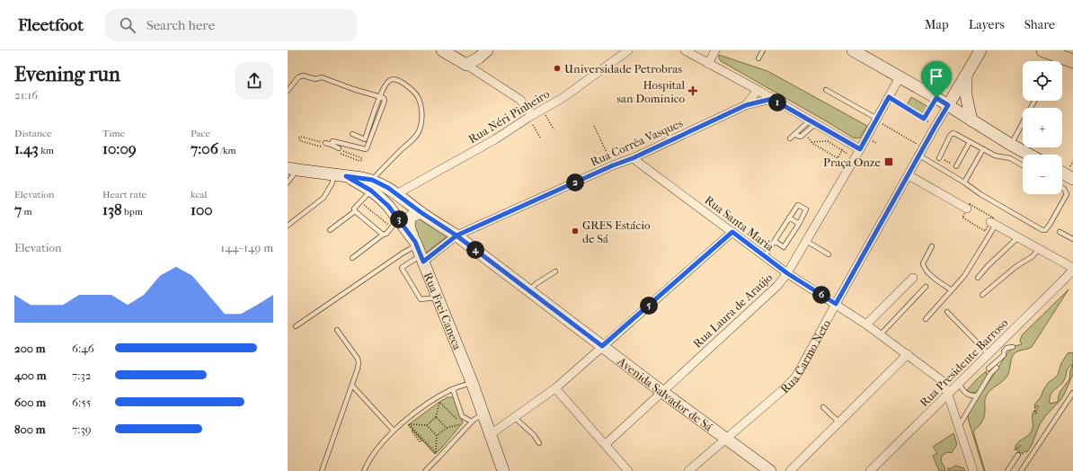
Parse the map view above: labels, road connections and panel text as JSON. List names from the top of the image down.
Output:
{
  "streets": {
    "main road": ["Rua Frei Caneca", "Rua Carmo Neto", "Avenida Salvador de Sá"],
    "street": [
      "Rua Néri Pinheiro",
      "Rua Corrêa Vasques",
      "Rua Santa Maria",
      "Rua Laura de Araújo",
      "Rua Presidente Barroso"
    ]
  },
  "crossings": [
    ["Rua Néri Pinheiro", "Avenida Salvador de Sá"],
    ["Rua Corrêa Vasques", "Rua Santa Maria"],
    ["Rua Corrêa Vasques", "Rua Frei Caneca"],
    ["Rua Corrêa Vasques", "Avenida Salvador de Sá"],
    ["Rua Santa Maria", "Rua Laura de Araújo"],
    ["Rua Santa Maria", "Rua Carmo Neto"],
    ["Rua Santa Maria", "Rua Presidente Barroso"],
    ["Rua Laura de Araújo", "Avenida Salvador de Sá"],
    ["Rua Frei Caneca", "Avenida Salvador de Sá"],
    ["Rua Carmo Neto", "Avenida Salvador de Sá"]
  ],
  "places": {
    "other": ["Universidade Petrobras", "GRES Estácio de Sá"],
    "health": ["Hospital san Dominico"],
    "transit": ["Praça Onze"]
  },
  "page": {
    "header": "Fleetfoot",
    "search": "Search here",
    "nav": ["Map", "Layers", "Share"],
    "heading": ["Evening run", "21:16"],
    "map_buttons": ["+", "−"],
    "pins": [
      "1",
      "2",
      "3",
      "4",
      "6",
      "5"
    ],
    "stats": [
      ["Distance", "1.43 km"],
      ["Time", "10:09"],
      ["Pace", "7:06 /km"],
      ["Elevation", "7 m"],
      ["Heart rate", "138 bpm"],
      ["kcal", "100"]
    ],
    "chart": ["Elevation", "144–149 m"],
    "list": [
      {
        "name": "200 m",
        "note": "6:46"
      },
      {
        "name": "400 m",
        "note": "7:32"
      },
      {
        "name": "600 m",
        "note": "6:55"
      },
      {
        "name": "800 m",
        "note": "7:39"
      }
    ]
  }
}
